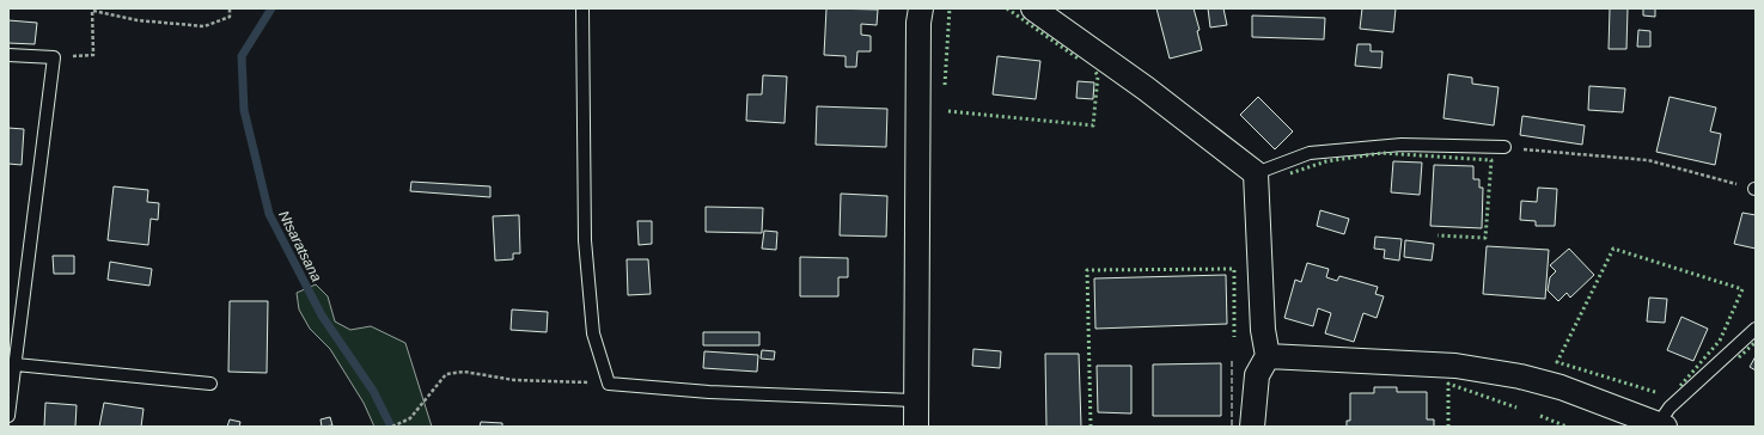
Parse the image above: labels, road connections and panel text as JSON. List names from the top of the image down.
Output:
{
  "water": ["Ntsaratsana"]
}
